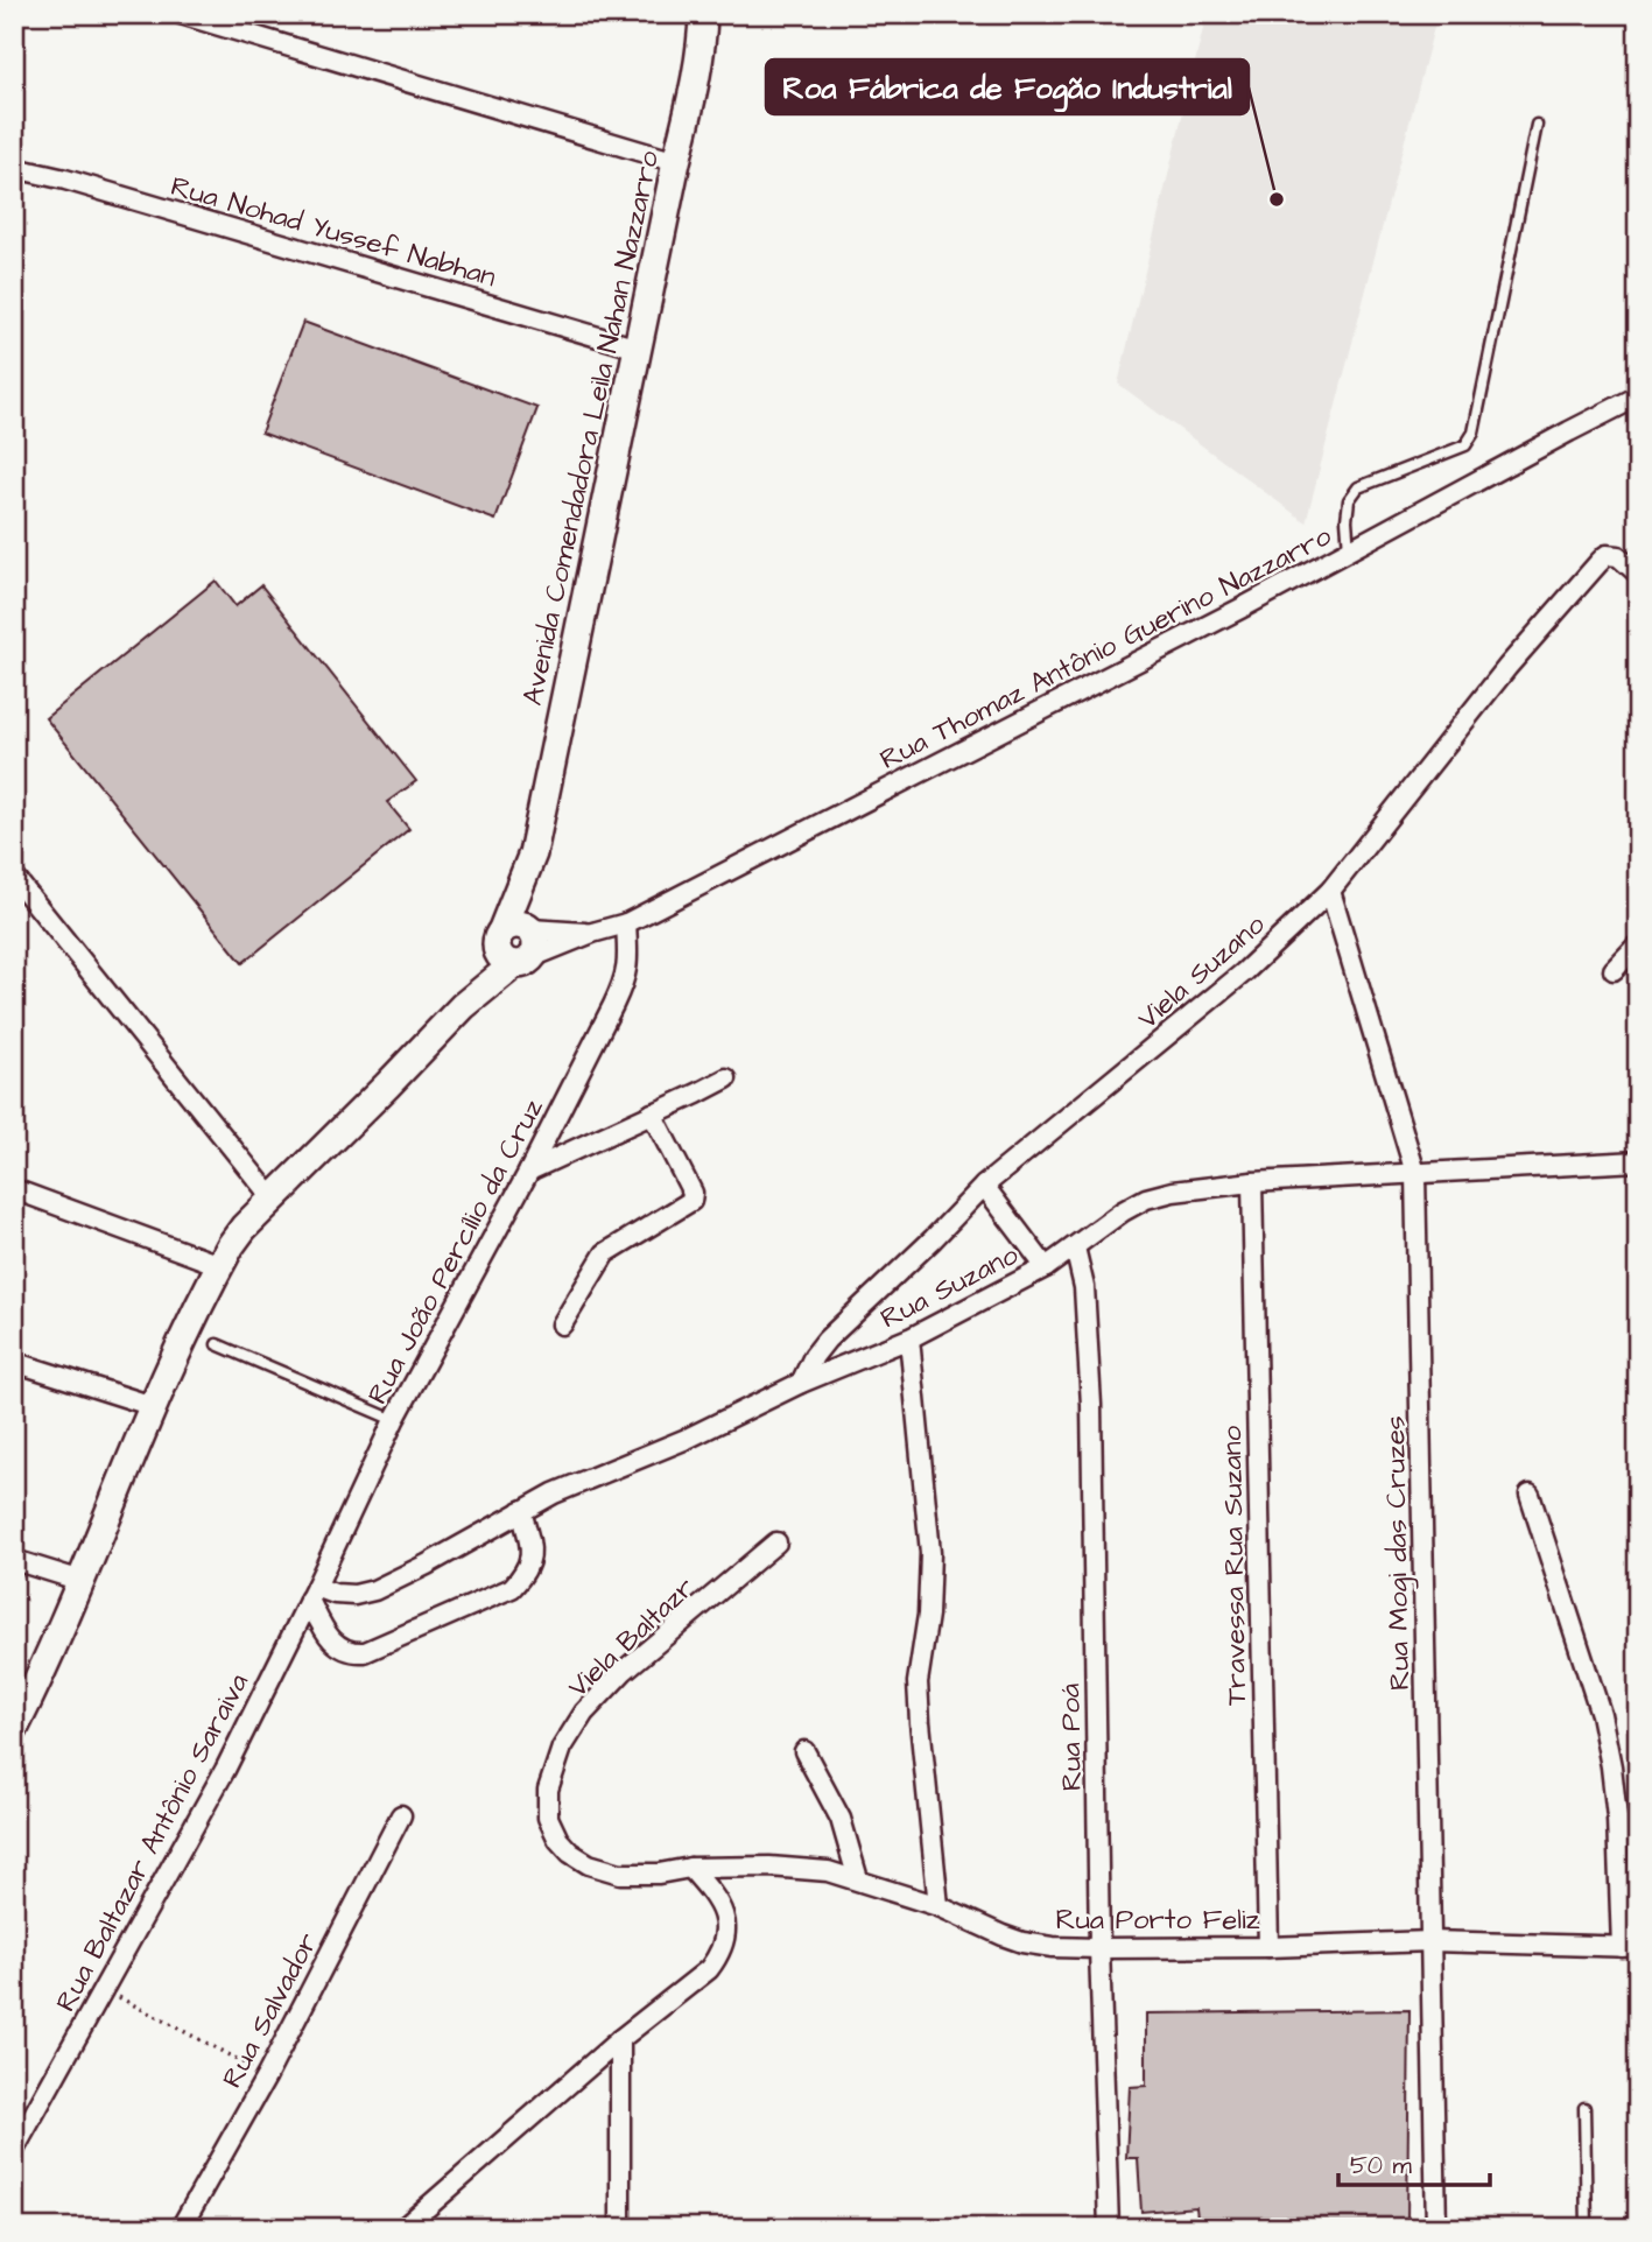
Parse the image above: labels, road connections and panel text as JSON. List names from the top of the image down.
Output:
{
  "streets": {
    "main road": ["Avenida Comendadora Leila Nahan Nazzarro"],
    "street": [
      "Rua Nohad Yussef Nabhan",
      "Rua Thomaz Antônio Guerino Nazzarro",
      "Viela Suzano",
      "Rua João Percílio da Cruz",
      "Rua Suzano",
      "Rua Mogi das Cruzes",
      "Travessa Rua Suzano",
      "Viela Baltazr",
      "Rua Poá",
      "Rua Baltazar Antônio Saraiva",
      "Rua Porto Feliz",
      "Rua Salvador"
    ]
  },
  "crossings": [
    ["Rua Nohad Yussef Nabhan", "Avenida Comendadora Leila Nahan Nazzarro"],
    ["Avenida Comendadora Leila Nahan Nazzarro", "Rua Thomaz Antônio Guerino Nazzarro"],
    ["Rua Thomaz Antônio Guerino Nazzarro", "Rua João Percílio da Cruz"],
    ["Viela Suzano", "Rua Suzano"],
    ["Viela Suzano", "Rua Mogi das Cruzes"],
    ["Rua João Percílio da Cruz", "Rua Suzano"],
    ["Rua João Percílio da Cruz", "Rua Baltazar Antônio Saraiva"],
    ["Rua Suzano", "Rua Mogi das Cruzes"],
    ["Rua Suzano", "Travessa Rua Suzano"],
    ["Rua Suzano", "Rua Poá"],
    ["Rua Suzano", "Rua Baltazar Antônio Saraiva"],
    ["Rua Mogi das Cruzes", "Rua Porto Feliz"],
    ["Travessa Rua Suzano", "Rua Porto Feliz"],
    ["Viela Baltazr", "Rua Porto Feliz"],
    ["Rua Poá", "Rua Porto Feliz"]
  ],
  "places": ["Roa Fábrica de Fogão Industrial"],
  "scale_bar": "50 m"
}
